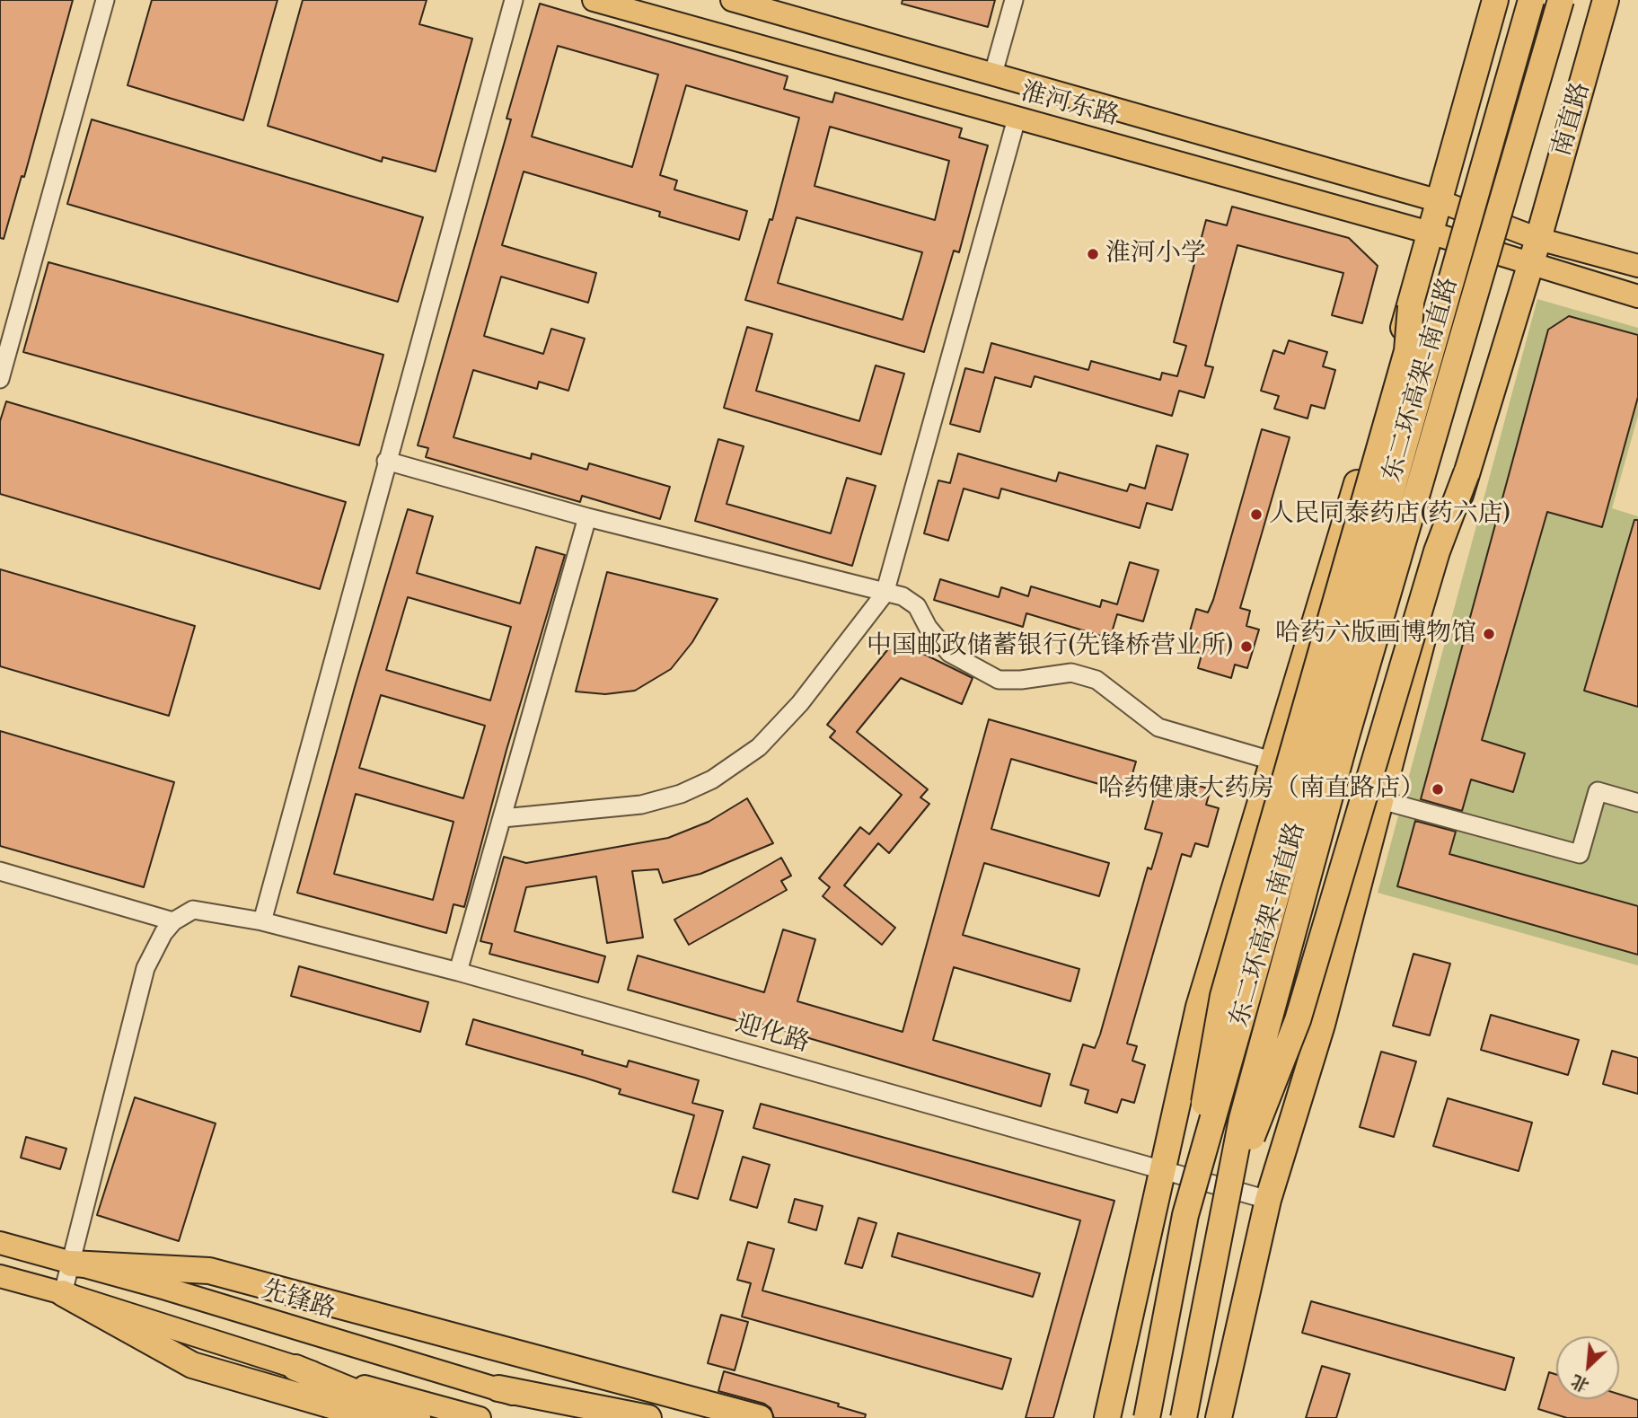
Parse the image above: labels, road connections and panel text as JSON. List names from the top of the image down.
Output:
{
  "streets": {
    "highway": ["南直路", "东二环高架-南直路"],
    "main road": ["淮河东路", "先锋路"],
    "street": ["迎化路"]
  },
  "crossings": [
    ["淮河东路", "南直路"]
  ],
  "places": [
    "淮河小学",
    "人民同泰药店(药六店)",
    "哈药六版画博物馆",
    "中国邮政储蓄银行(先锋桥营业所)",
    "哈药健康大药房（南直路店）"
  ],
  "north": "bottom left"
}
